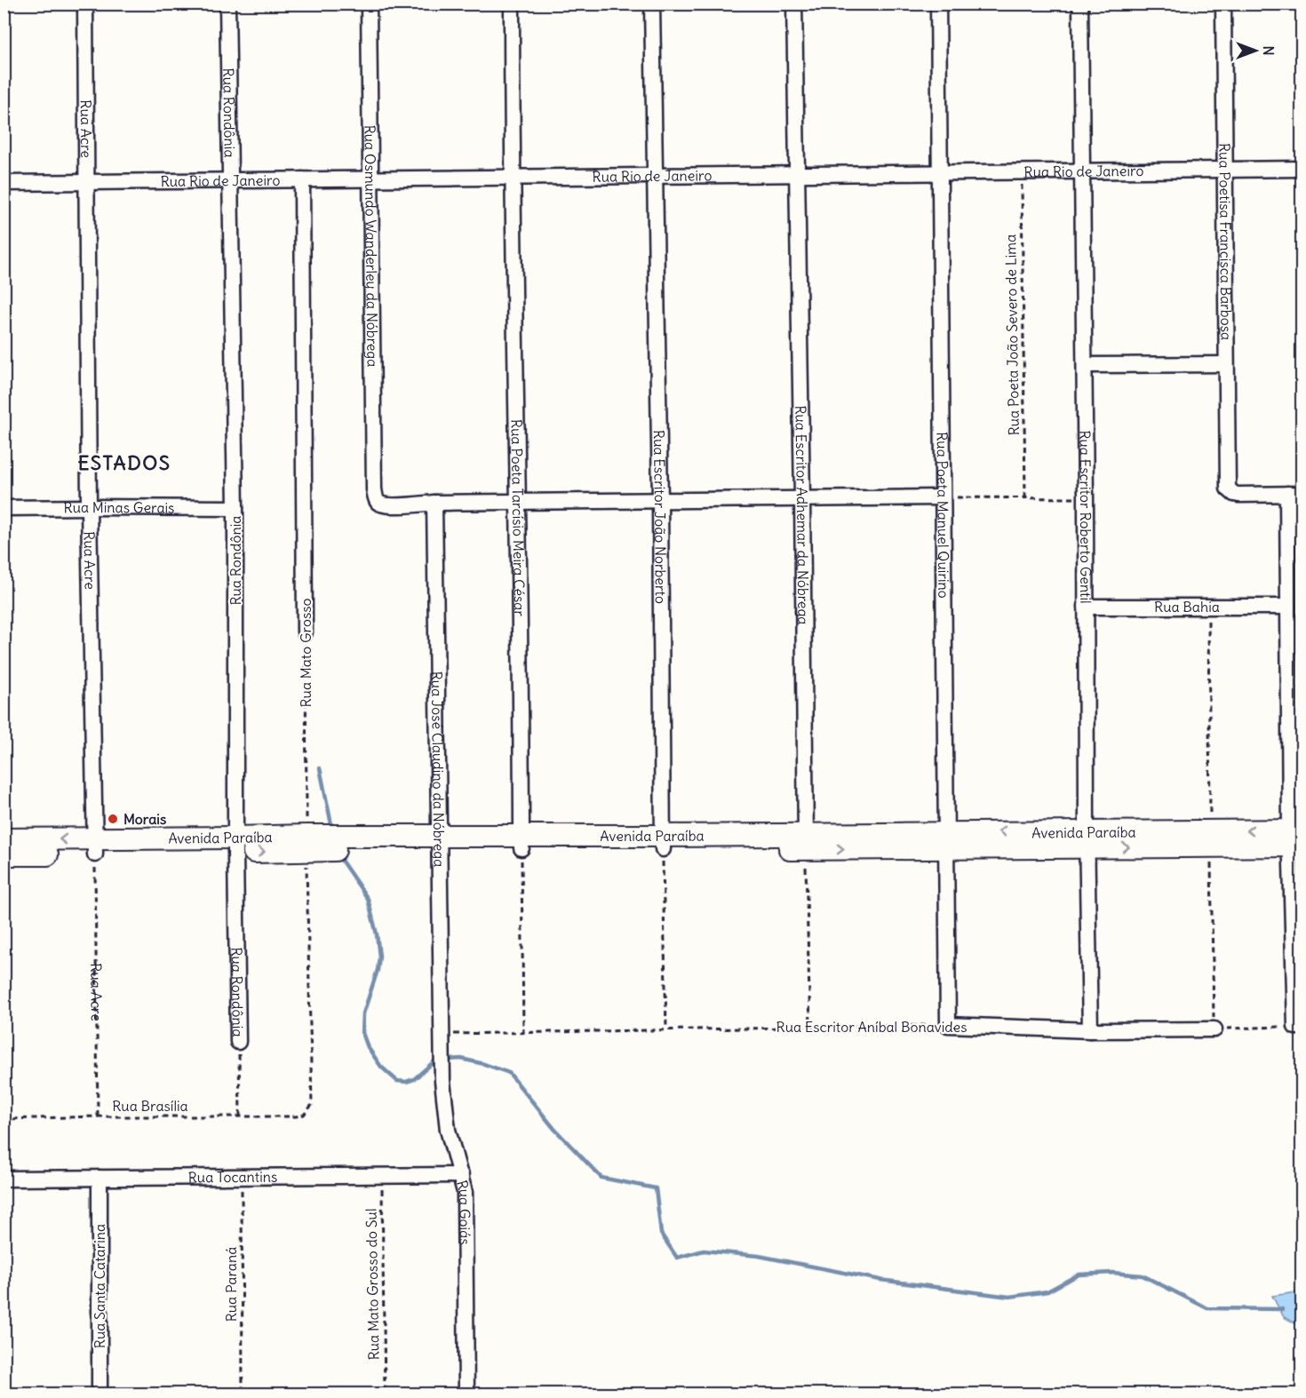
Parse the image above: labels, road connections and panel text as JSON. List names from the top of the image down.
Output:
{
  "streets": {
    "street": [
      "Rua Rondônia",
      "Rua Acre",
      "Rua Rio de Janeiro",
      "Rua Poetisa Francisca Barbosa",
      "Rua Osmundo Wanderley da Nóbrega",
      "Rua Minas Gerais",
      "Rua Poeta Manuel Quirino",
      "Rua Escritor Adhemar da Nóbrega",
      "Rua Escritor João Norberto",
      "Rua Escritor Roberto Gentil",
      "Rua Poeta Tarcísio Meira César",
      "Rua Bahia",
      "Rua Mato Grosso",
      "Rua José Claudino da Nóbrega",
      "Avenida Paraíba",
      "Rua Escritor Aníbal Bonavides",
      "Rua Tocantins",
      "Rua Goiás",
      "Rua Santa Catarina"
    ],
    "path": [
      "Rua Poeta João Severo de Lima",
      "Rua Brasília",
      "Rua Paraná",
      "Rua Mato Grosso do Sul"
    ]
  },
  "crossings": [
    ["Rua Rondônia", "Rua Rio de Janeiro"],
    ["Rua Rondônia", "Rua Minas Gerais"],
    ["Rua Rondônia", "Avenida Paraíba"],
    ["Rua Rondônia", "Rua Brasília"],
    ["Rua Acre", "Rua Rio de Janeiro"],
    ["Rua Acre", "Rua Minas Gerais"],
    ["Rua Acre", "Avenida Paraíba"],
    ["Rua Acre", "Rua Brasília"],
    ["Rua Rio de Janeiro", "Rua Poetisa Francisca Barbosa"],
    ["Rua Rio de Janeiro", "Rua Osmundo Wanderley da Nóbrega"],
    ["Rua Rio de Janeiro", "Rua Poeta João Severo de Lima"],
    ["Rua Rio de Janeiro", "Rua Poeta Manuel Quirino"],
    ["Rua Rio de Janeiro", "Rua Escritor Adhemar da Nóbrega"],
    ["Rua Rio de Janeiro", "Rua Escritor João Norberto"],
    ["Rua Rio de Janeiro", "Rua Escritor Roberto Gentil"],
    ["Rua Rio de Janeiro", "Rua Poeta Tarcísio Meira César"],
    ["Rua Rio de Janeiro", "Rua Mato Grosso"],
    ["Rua Osmundo Wanderley da Nóbrega", "Rua José Claudino da Nóbrega"],
    ["Rua Poeta Manuel Quirino", "Avenida Paraíba"],
    ["Rua Poeta Manuel Quirino", "Rua Escritor Aníbal Bonavides"],
    ["Rua Escritor Adhemar da Nóbrega", "Avenida Paraíba"],
    ["Rua Escritor João Norberto", "Avenida Paraíba"],
    ["Rua Escritor Roberto Gentil", "Rua Bahia"],
    ["Rua Escritor Roberto Gentil", "Avenida Paraíba"],
    ["Rua Escritor Roberto Gentil", "Rua Escritor Aníbal Bonavides"],
    ["Rua Poeta Tarcísio Meira César", "Avenida Paraíba"],
    ["Rua Mato Grosso", "Avenida Paraíba"],
    ["Rua Mato Grosso", "Rua Brasília"],
    ["Rua José Claudino da Nóbrega", "Avenida Paraíba"],
    ["Rua José Claudino da Nóbrega", "Rua Escritor Aníbal Bonavides"],
    ["Rua José Claudino da Nóbrega", "Rua Goiás"],
    ["Rua Escritor Aníbal Bonavides", "Rua Goiás"],
    ["Rua Tocantins", "Rua Goiás"],
    ["Rua Tocantins", "Rua Paraná"],
    ["Rua Tocantins", "Rua Mato Grosso do Sul"],
    ["Rua Tocantins", "Rua Santa Catarina"]
  ],
  "districts": ["ESTADOS"],
  "places": ["Morais"],
  "north": "right"
}
